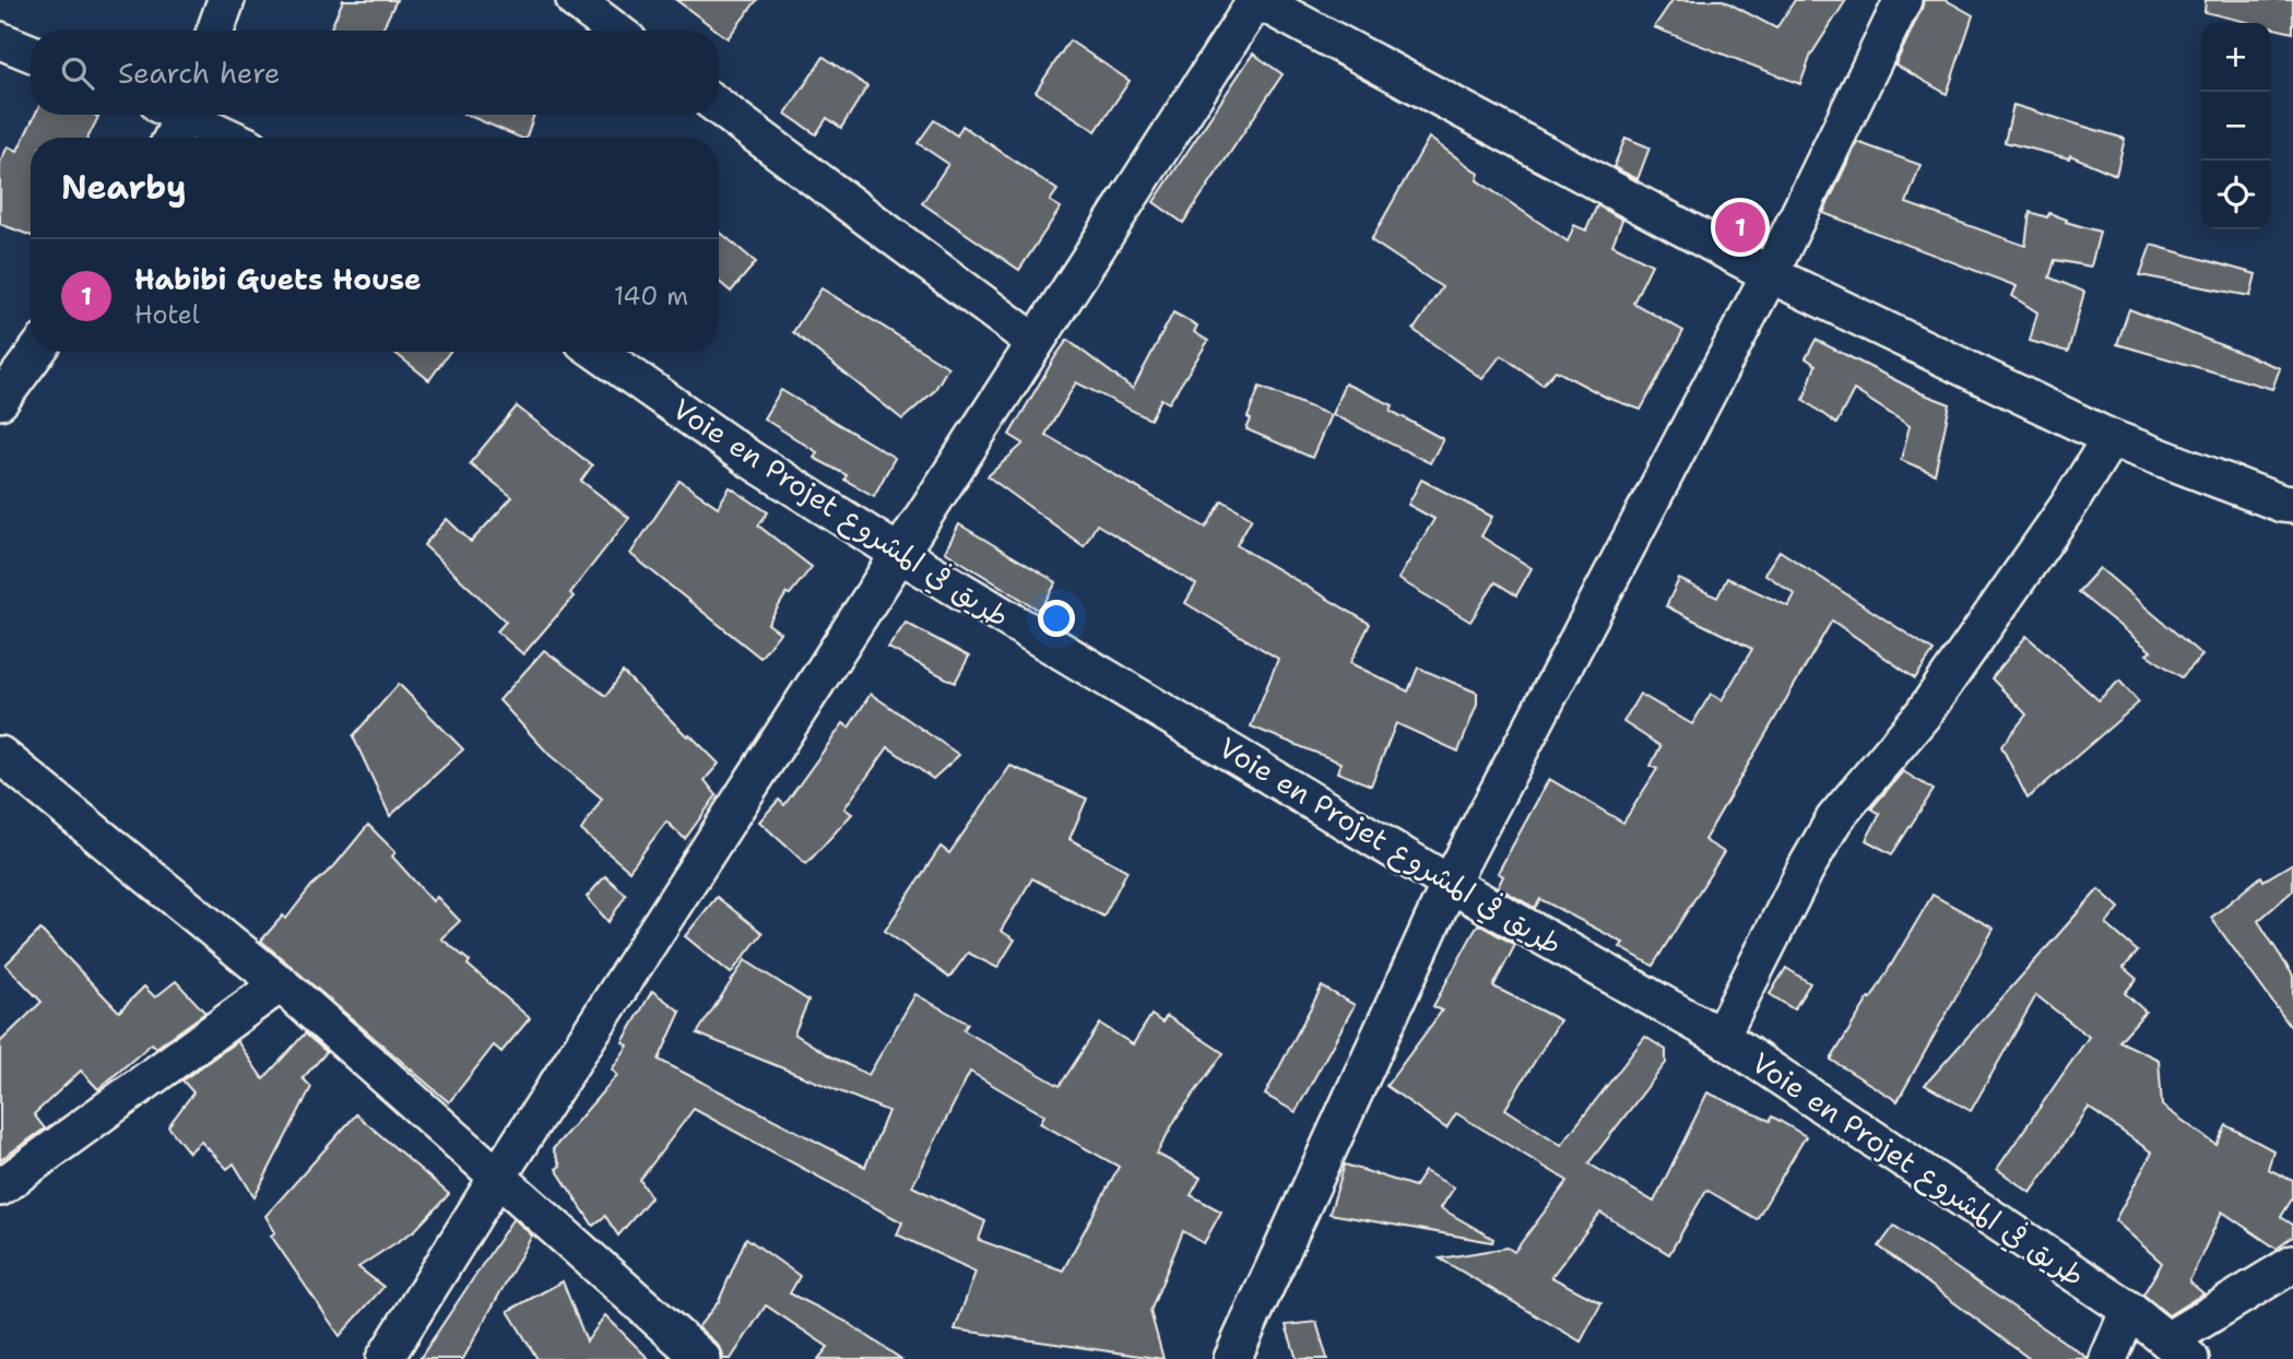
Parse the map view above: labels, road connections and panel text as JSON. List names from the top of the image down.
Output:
{
  "streets": {
    "street": ["Voie en Projet طريق في المشروع"]
  },
  "page": {
    "map_buttons": ["+", "−"],
    "search": "Search here",
    "heading": "Nearby",
    "pins": "1",
    "list": [
      {
        "mark": "1",
        "name": "Habibi Guets House",
        "note": "Hotel",
        "value": "140 m"
      }
    ]
  }
}
